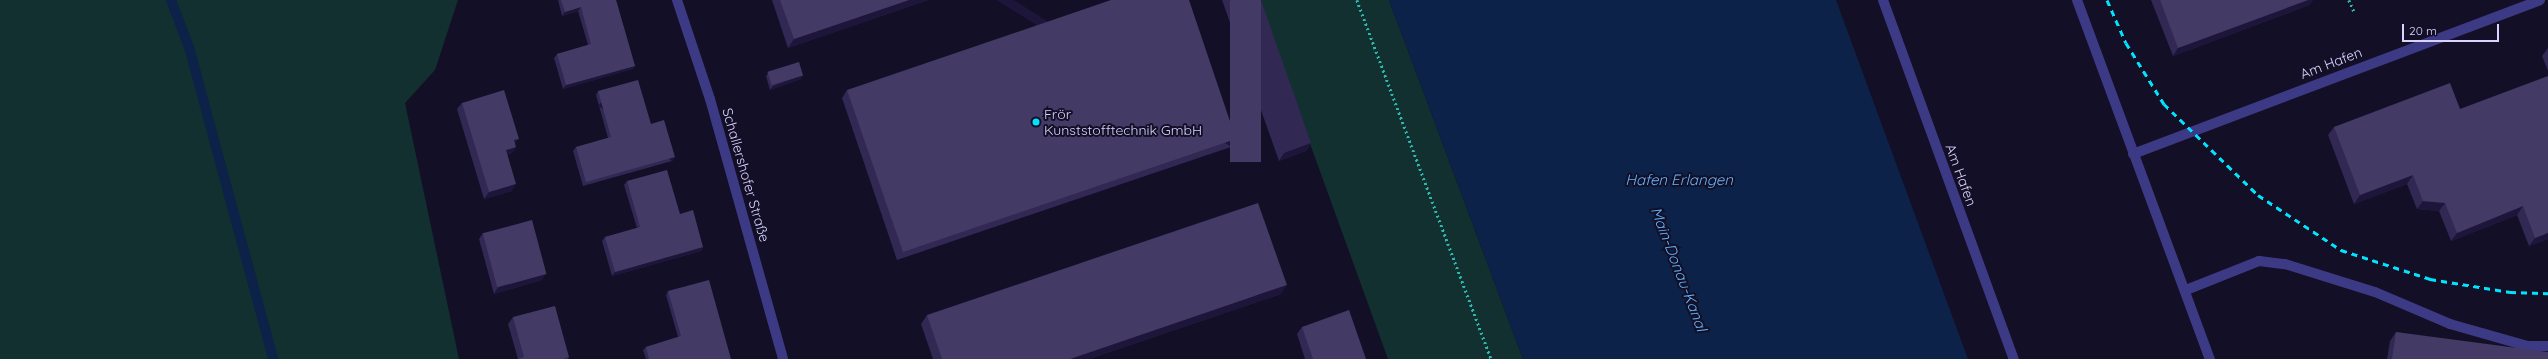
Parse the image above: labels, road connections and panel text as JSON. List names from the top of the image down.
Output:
{
  "streets": {
    "street": ["Am Hafen", "Schallershofer Straße"]
  },
  "water": ["Hafen Erlangen", "Main-Donau-Kanal"],
  "places": ["Frör Kunststofftechnik GmbH"],
  "scale_bar": "20 m"
}
